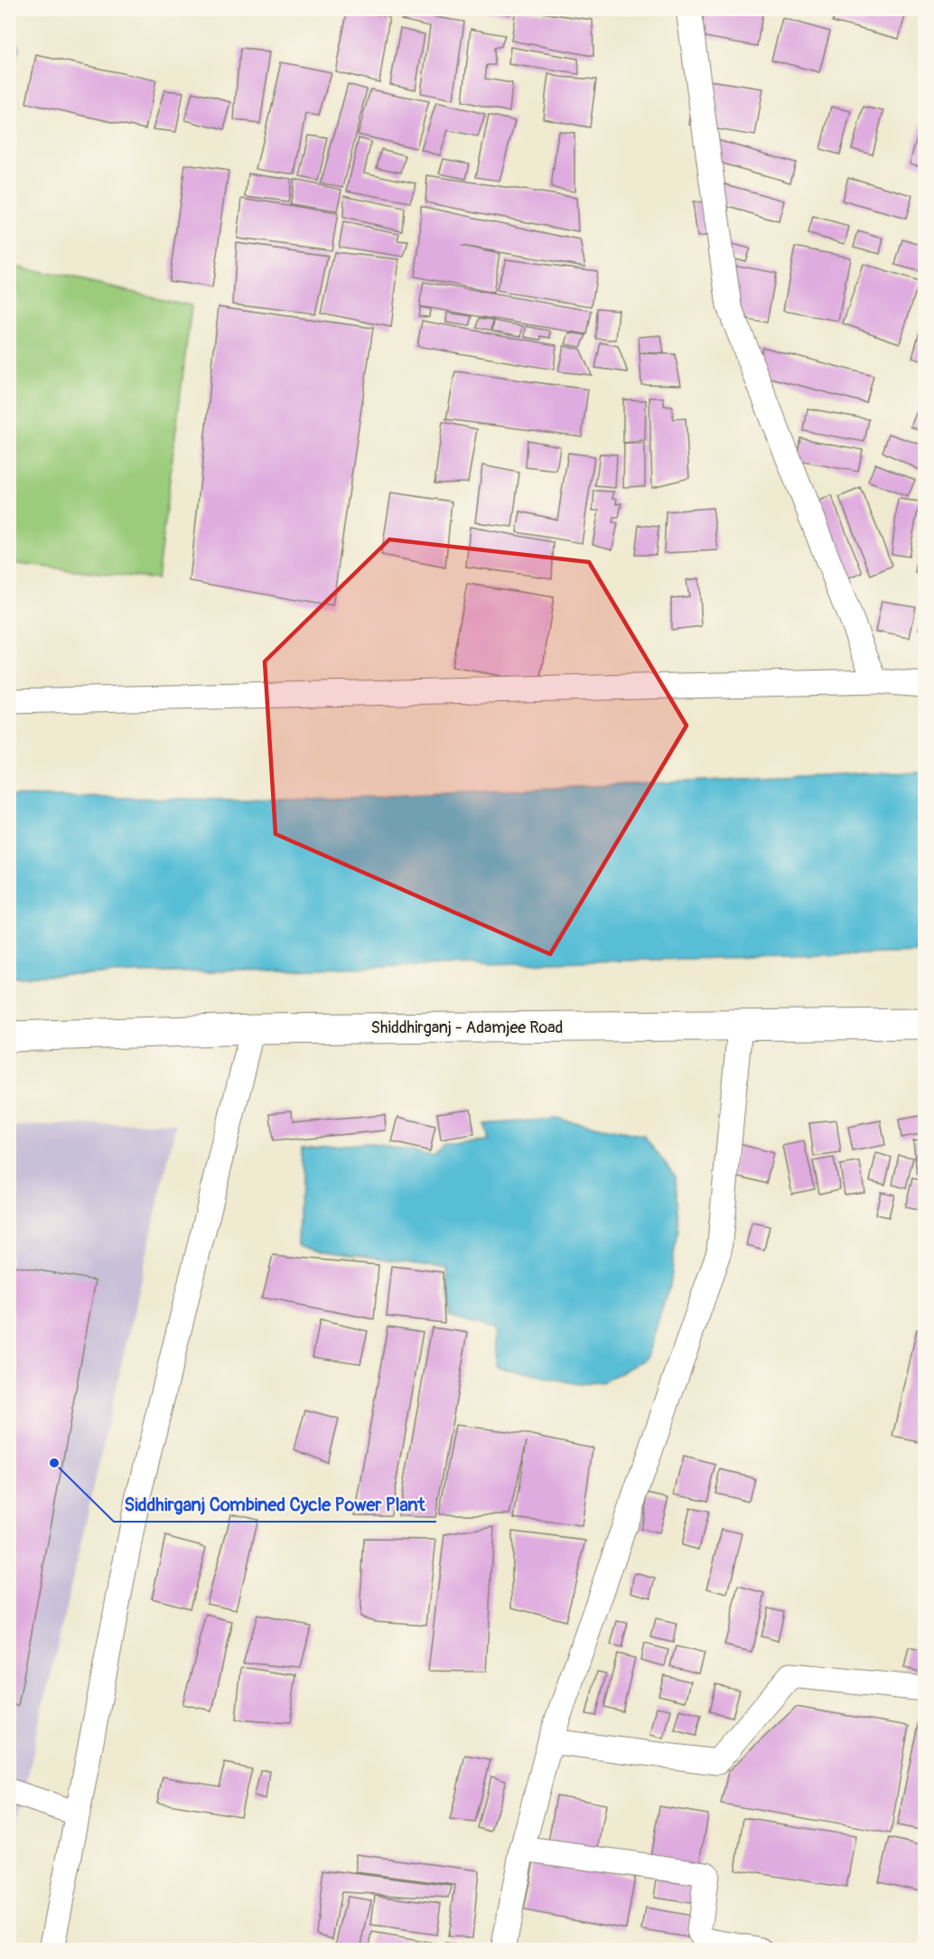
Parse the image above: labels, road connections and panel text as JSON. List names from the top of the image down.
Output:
{
  "streets": {
    "main road": ["Shiddhirganj - Adamjee Road"]
  },
  "places": ["Siddhirganj Combined Cycle Power Plant"]
}
